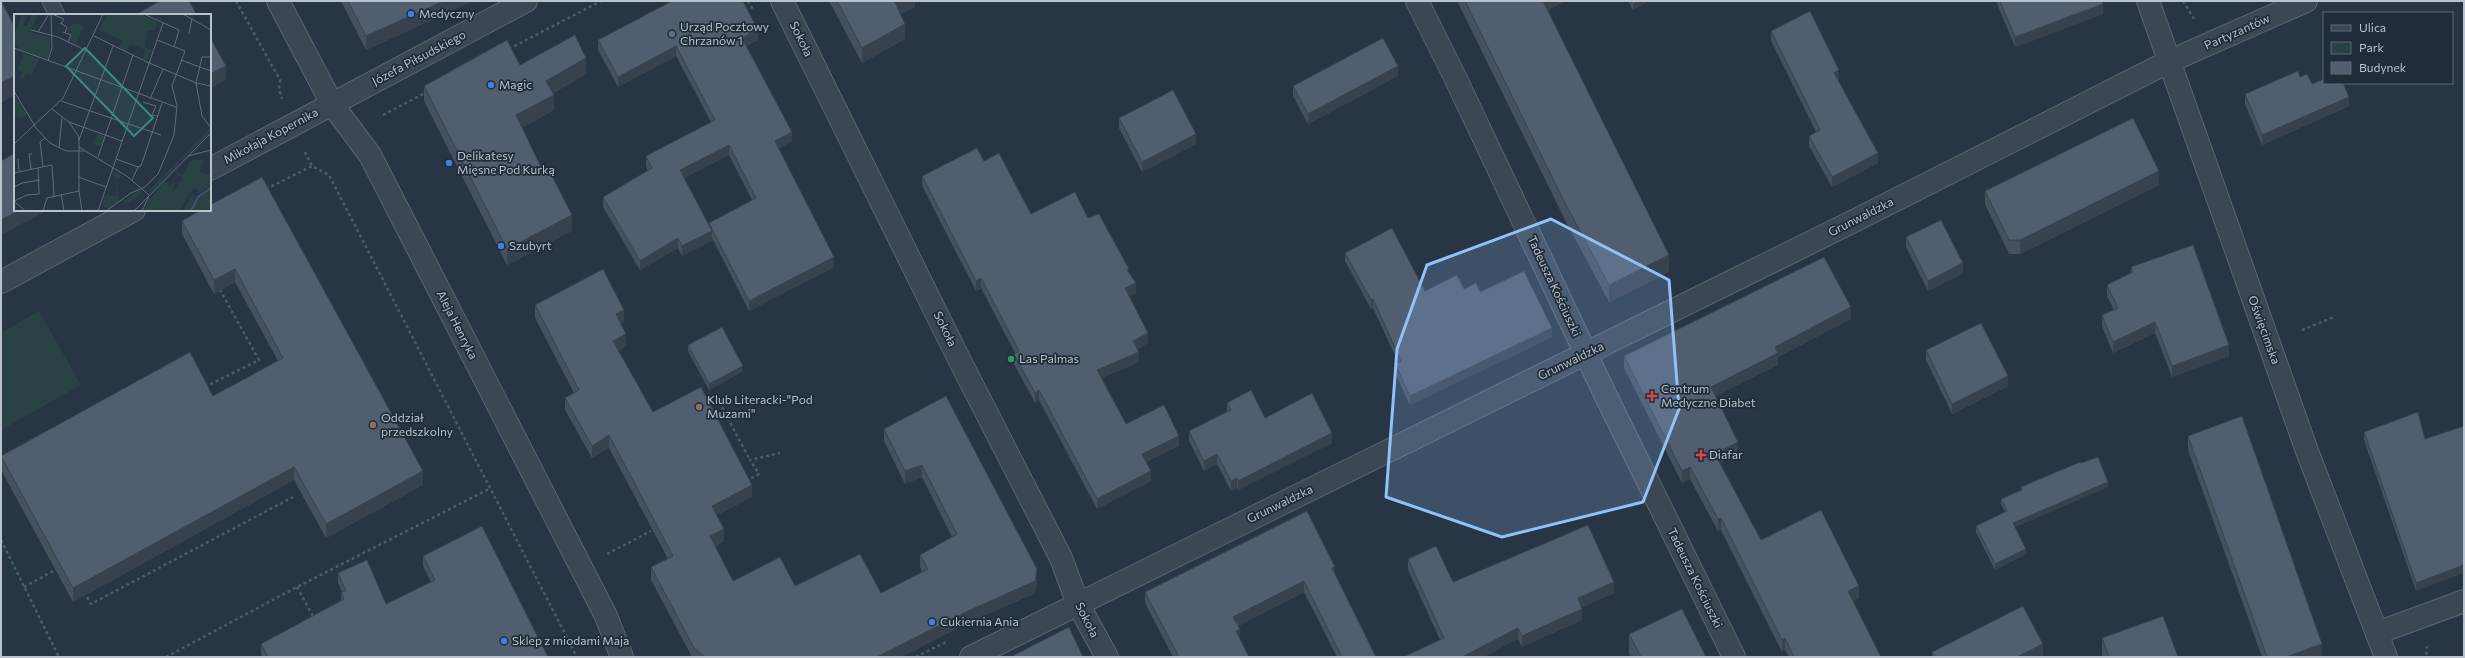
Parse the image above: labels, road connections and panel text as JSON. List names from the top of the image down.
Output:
{
  "streets": {
    "street": [
      "Partyzantów",
      "Sokoła",
      "Józefa Piłsudskiego",
      "Mikołaja Kopernika",
      "Grunwaldzka",
      "Tadeusza Kościuszki",
      "Aleja Henryka",
      "Oświęcimska"
    ]
  },
  "crossings": [
    ["Partyzantów", "Grunwaldzka"],
    ["Partyzantów", "Oświęcimska"],
    ["Sokoła", "Grunwaldzka"],
    ["Józefa Piłsudskiego", "Mikołaja Kopernika"],
    ["Józefa Piłsudskiego", "Aleja Henryka"],
    ["Mikołaja Kopernika", "Aleja Henryka"],
    ["Grunwaldzka", "Tadeusza Kościuszki"],
    ["Grunwaldzka", "Oświęcimska"]
  ],
  "places": {
    "other": [
      "Medyczny",
      "Urząd Pocztowy Chrzanów 1",
      "Magic",
      "Delikatesy Mięsne Pod Kurką",
      "Szubyrt",
      "Las Palmas",
      "Klub Literacki-\"Pod Muzami\"",
      "Oddział przedszkolny",
      "Cukiernia Ania",
      "Sklep z miodami Maja"
    ],
    "health": ["Centrum Medyczne Diabet", "Diafar"]
  },
  "legend": ["Ulica", "Park", "Budynek"]
}
